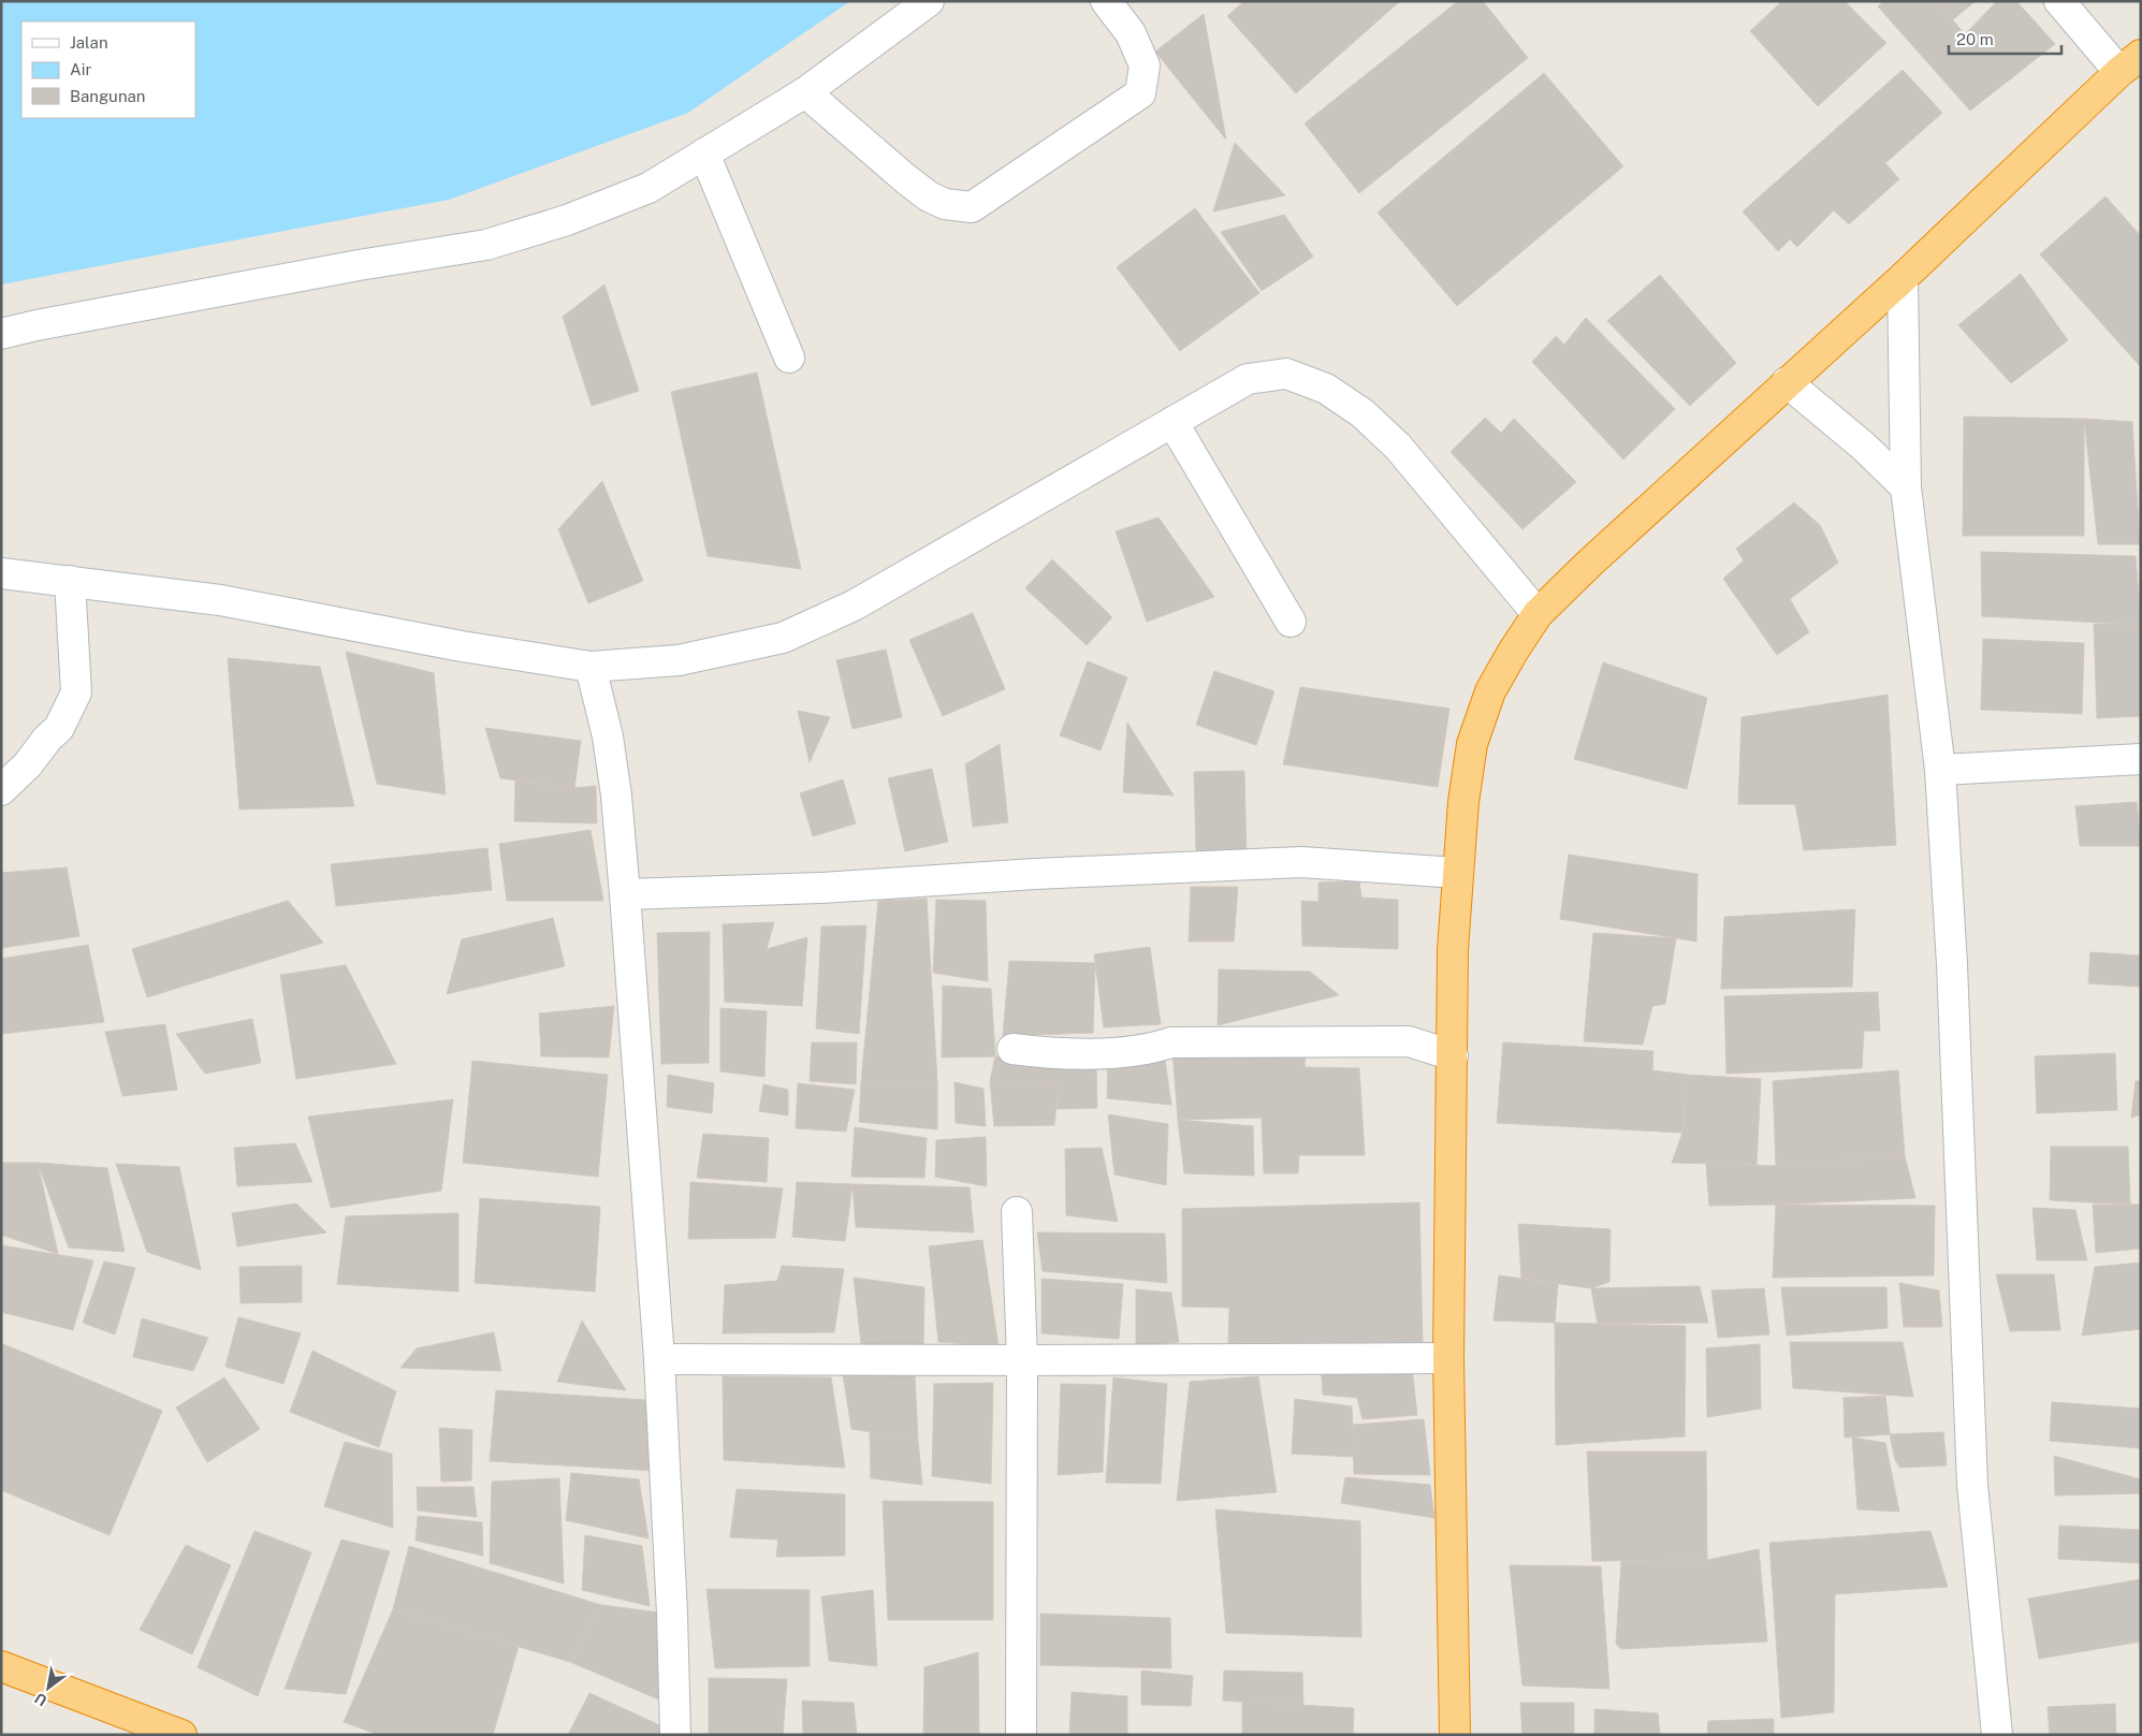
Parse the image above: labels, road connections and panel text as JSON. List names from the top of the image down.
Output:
{
  "legend": ["Jalan", "Air", "Bangunan"],
  "scale_bar": "20 m",
  "north": "bottom left"
}
